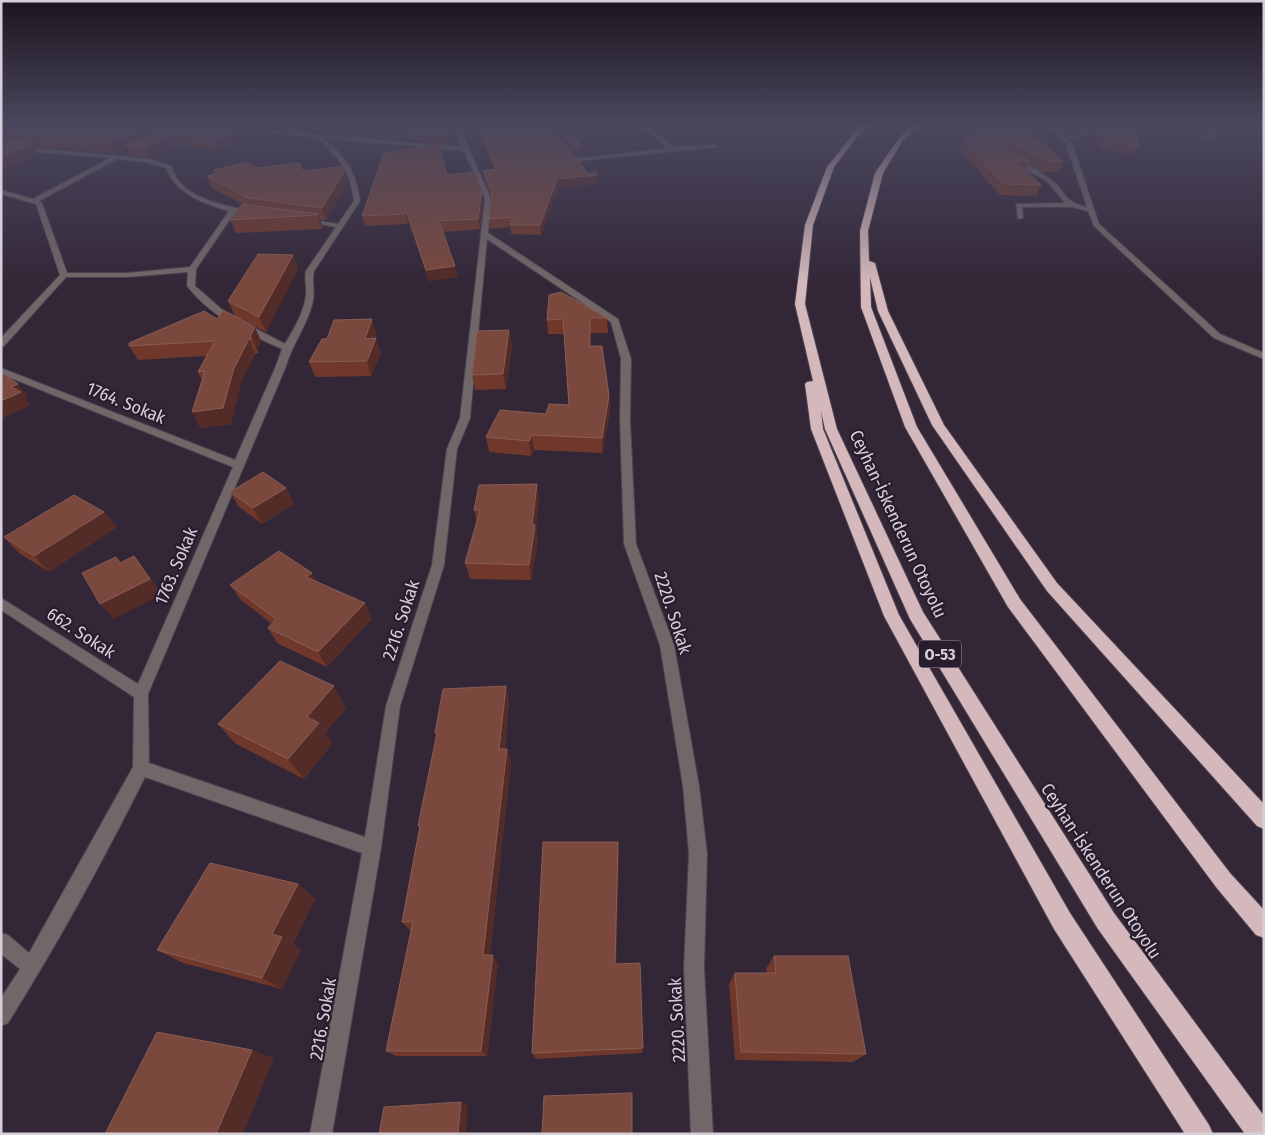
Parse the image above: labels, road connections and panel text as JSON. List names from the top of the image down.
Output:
{
  "streets": {
    "highway": ["Ceyhan-İskenderun Otoyolu", "O-53"],
    "street": [
      "1764. Sokak",
      "1763. Sokak",
      "2220. Sokak",
      "2216. Sokak",
      "662. Sokak"
    ]
  },
  "crossings": [
    ["1764. Sokak", "1763. Sokak"],
    ["1763. Sokak", "662. Sokak"],
    ["2220. Sokak", "2216. Sokak"]
  ]
}
